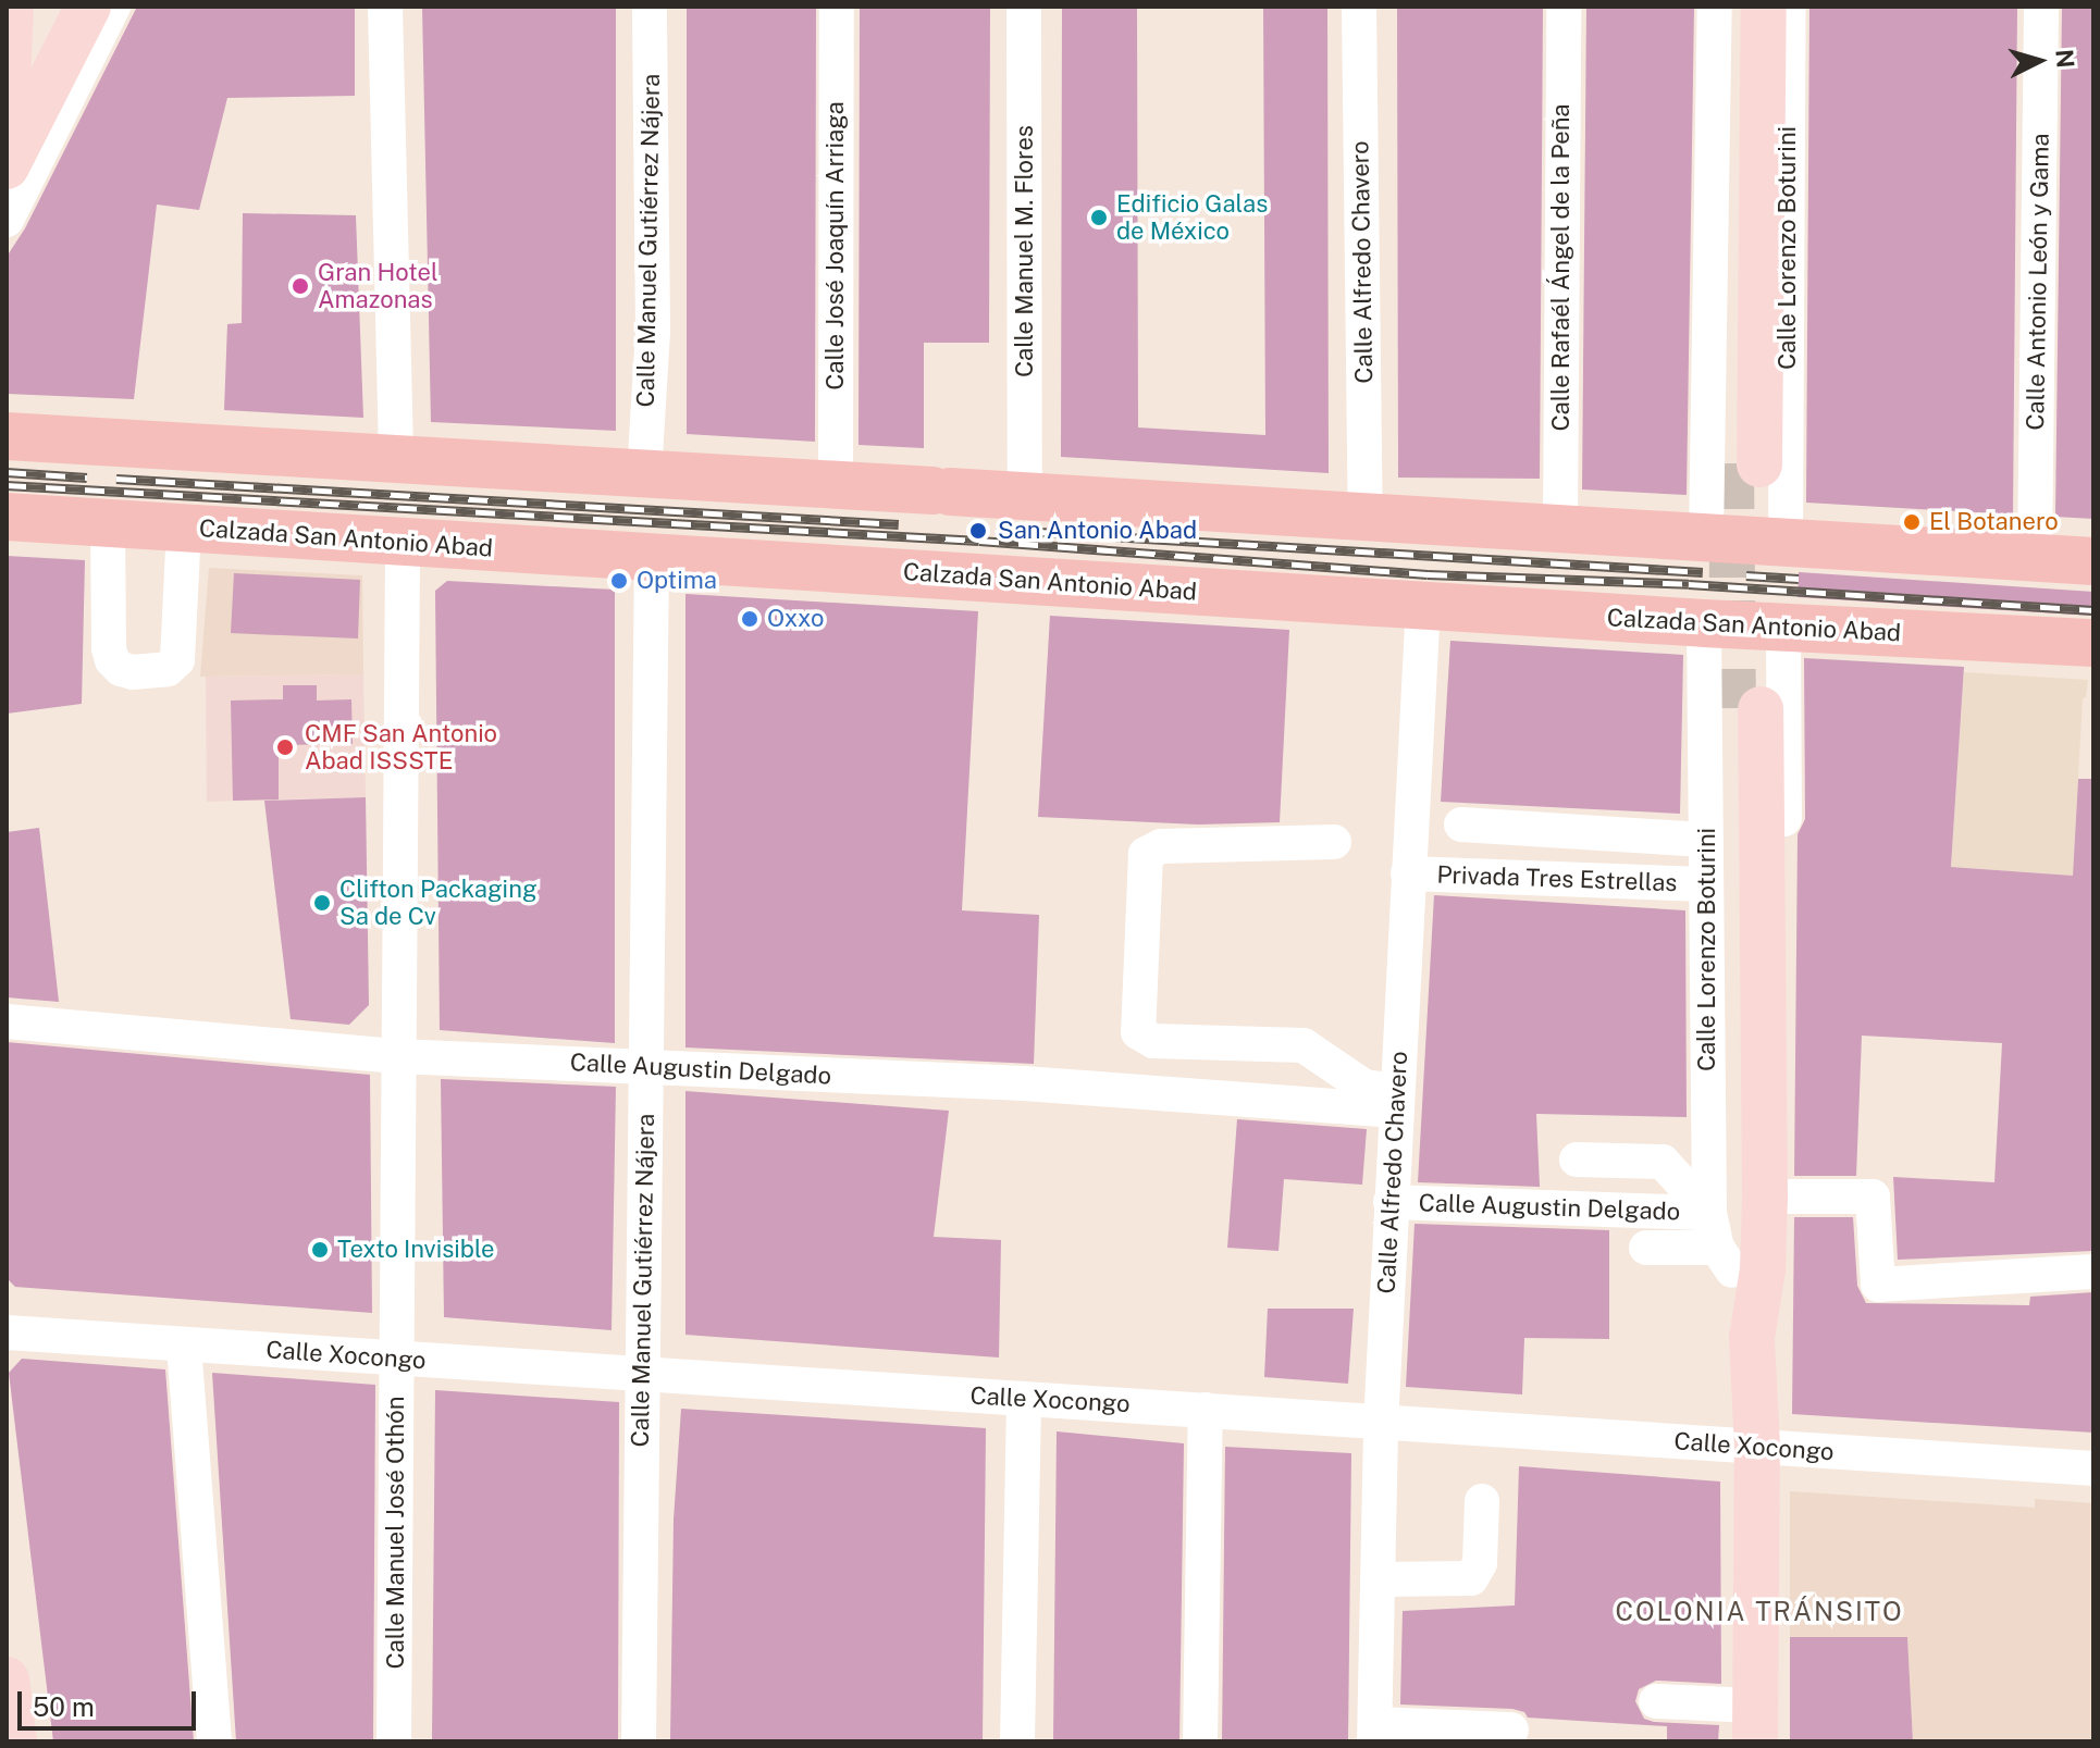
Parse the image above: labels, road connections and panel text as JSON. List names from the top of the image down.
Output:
{
  "streets": {
    "highway": ["Calzada San Antonio Abad"],
    "main road": ["Calle Lorenzo Boturini"],
    "street": [
      "Calle Manuel Gutiérrez Nájera",
      "Calle José Joaquín Arriaga",
      "Calle Manuel M. Flores",
      "Calle Alfredo Chavero",
      "Calle Rafaél Ángel de la Peña",
      "Calle Antonio León y Gama",
      "Privada Tres Estrellas",
      "Calle Augustin Delgado",
      "Calle Xocongo",
      "Calle Manuel José Othón"
    ]
  },
  "crossings": [
    ["Calle Manuel Gutiérrez Nájera", "Calzada San Antonio Abad"],
    ["Calle Manuel Gutiérrez Nájera", "Calle Augustin Delgado"],
    ["Calle Manuel Gutiérrez Nájera", "Calle Xocongo"],
    ["Calle Lorenzo Boturini", "Calzada San Antonio Abad"],
    ["Calle Lorenzo Boturini", "Privada Tres Estrellas"],
    ["Calle Lorenzo Boturini", "Calle Augustin Delgado"],
    ["Calle Lorenzo Boturini", "Calle Xocongo"],
    ["Calle Alfredo Chavero", "Calzada San Antonio Abad"],
    ["Calle Alfredo Chavero", "Privada Tres Estrellas"],
    ["Calle Alfredo Chavero", "Calle Augustin Delgado"],
    ["Calle Alfredo Chavero", "Calle Xocongo"],
    ["Calzada San Antonio Abad", "Calle Manuel José Othón"],
    ["Calle Augustin Delgado", "Calle Manuel José Othón"],
    ["Calle Xocongo", "Calle Manuel José Othón"]
  ],
  "districts": ["COLONIA TRÁNSITO"],
  "places": [
    "Edificio Galas de México",
    "Gran Hotel Amazonas",
    "El Botanero",
    "San Antonio Abad",
    "Optima",
    "Oxxo",
    "CMF San Antonio Abad ISSSTE",
    "Clifton Packaging Sa de Cv",
    "Texto Invisible"
  ],
  "scale_bar": "50 m",
  "north": "right"
}
